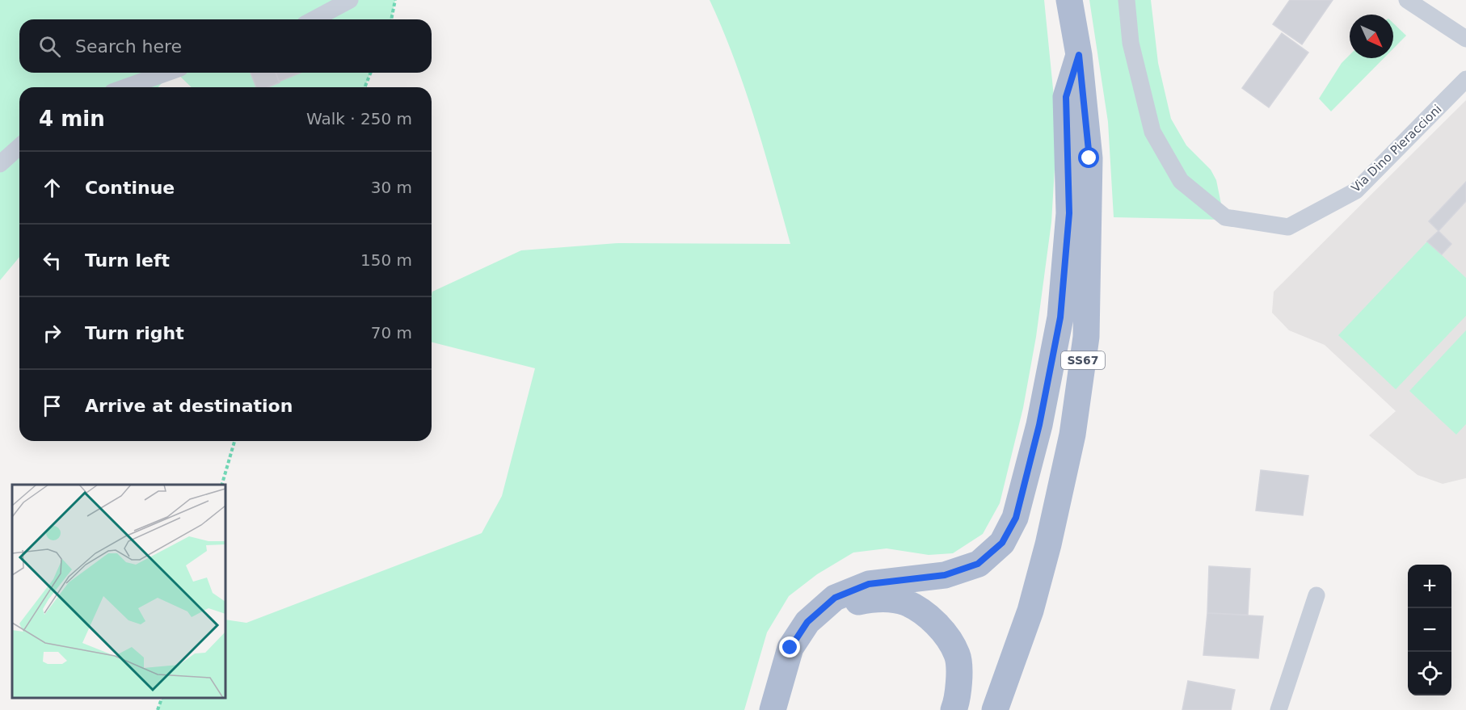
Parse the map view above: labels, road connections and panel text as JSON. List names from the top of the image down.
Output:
{
  "streets": {
    "main road": ["SS67"],
    "street": ["Via Dino Pieraccioni"]
  },
  "north": "bottom right",
  "page": {
    "search": "Search here",
    "heading": ["4 min", "Walk · 250 m"],
    "list": [
      ["Continue", "30 m"],
      ["Turn left", "150 m"],
      ["Turn right", "70 m"],
      "Arrive at destination"
    ],
    "map_buttons": ["+", "−"]
  }
}
